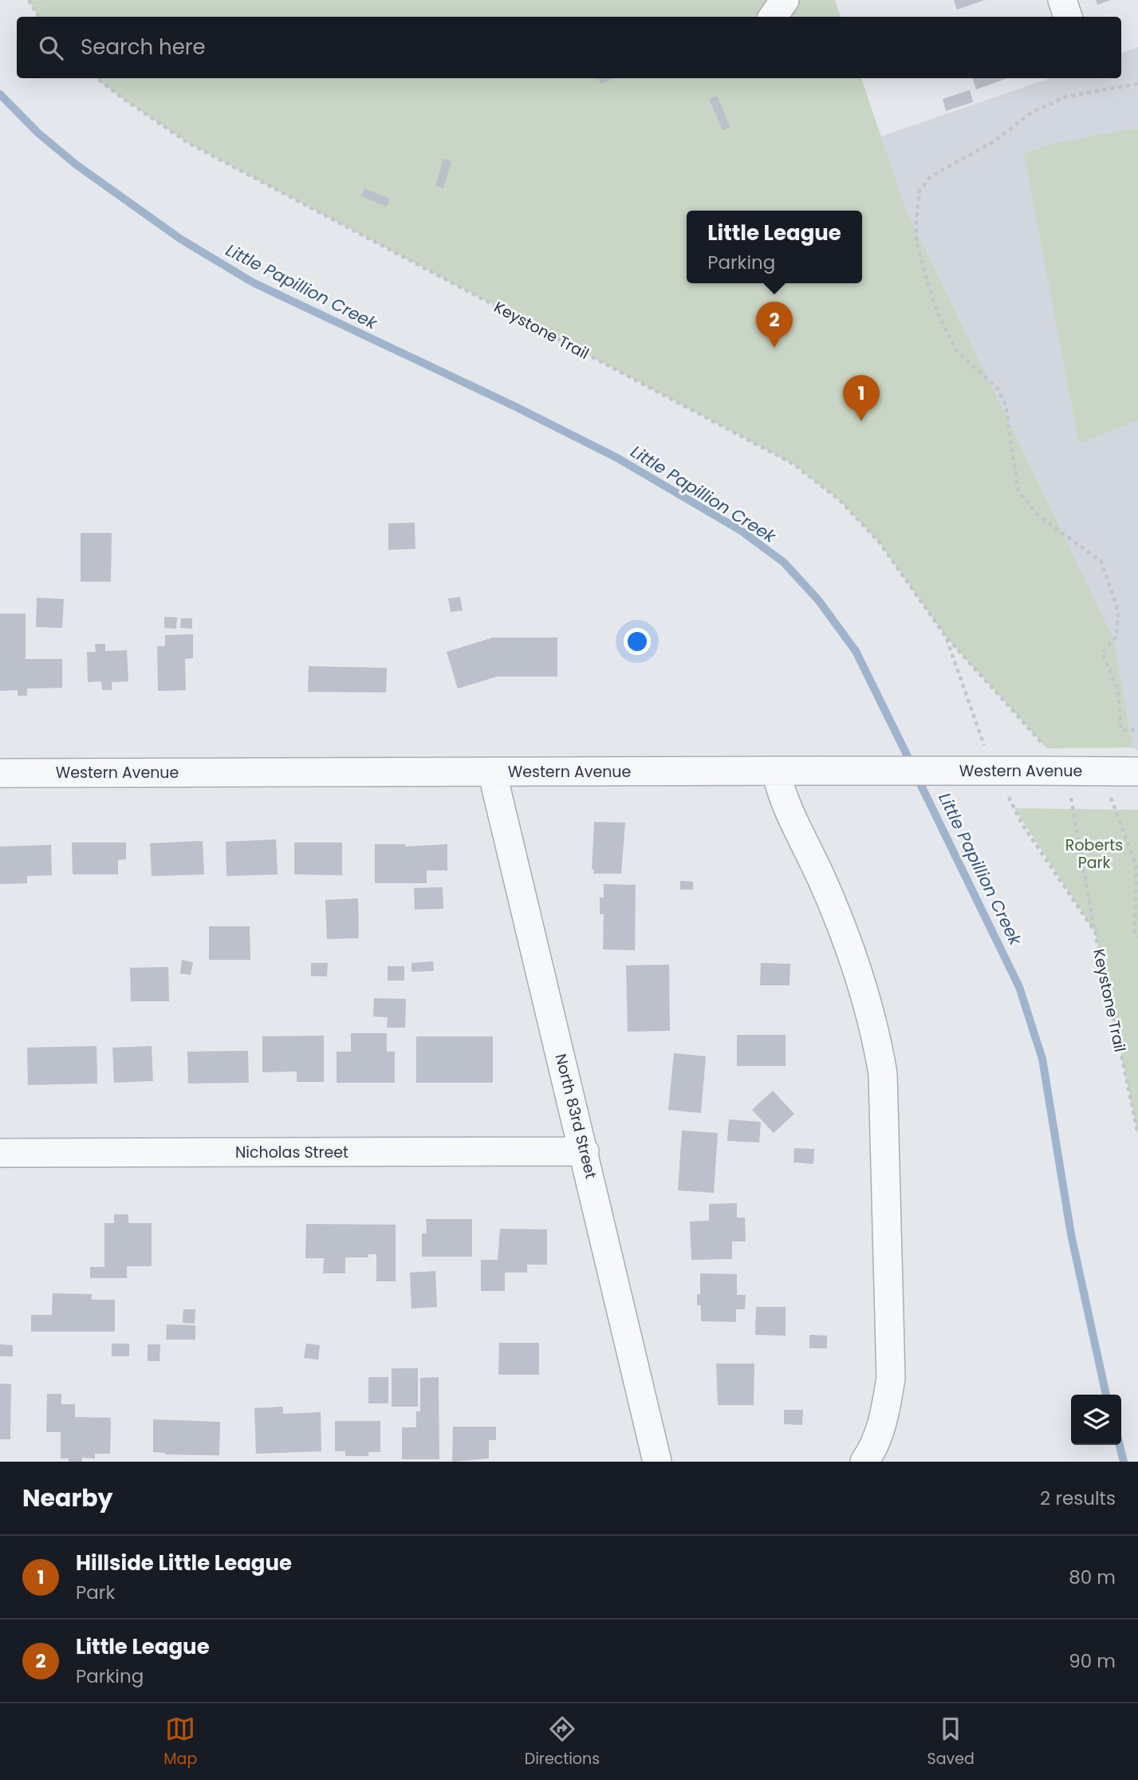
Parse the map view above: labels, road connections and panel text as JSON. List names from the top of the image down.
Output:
{
  "streets": {
    "street": ["Western Avenue", "North 83rd Street", "Nicholas Street"],
    "path": ["Keystone Trail"]
  },
  "crossings": [
    ["Keystone Trail", "Western Avenue"],
    ["Western Avenue", "North 83rd Street"],
    ["North 83rd Street", "Nicholas Street"]
  ],
  "water": ["Little Papillion Creek"],
  "parks": ["Roberts Park"],
  "page": {
    "search": "Search here",
    "popup": ["Little League", "Parking"],
    "pins": ["2", "1"],
    "heading": ["Nearby", "2 results"],
    "list": [
      {
        "mark": "1",
        "name": "Hillside Little League",
        "note": "Park",
        "value": "80 m"
      },
      {
        "mark": "2",
        "name": "Little League",
        "note": "Parking",
        "value": "90 m"
      }
    ],
    "nav": ["Map", "Directions", "Saved"]
  }
}
